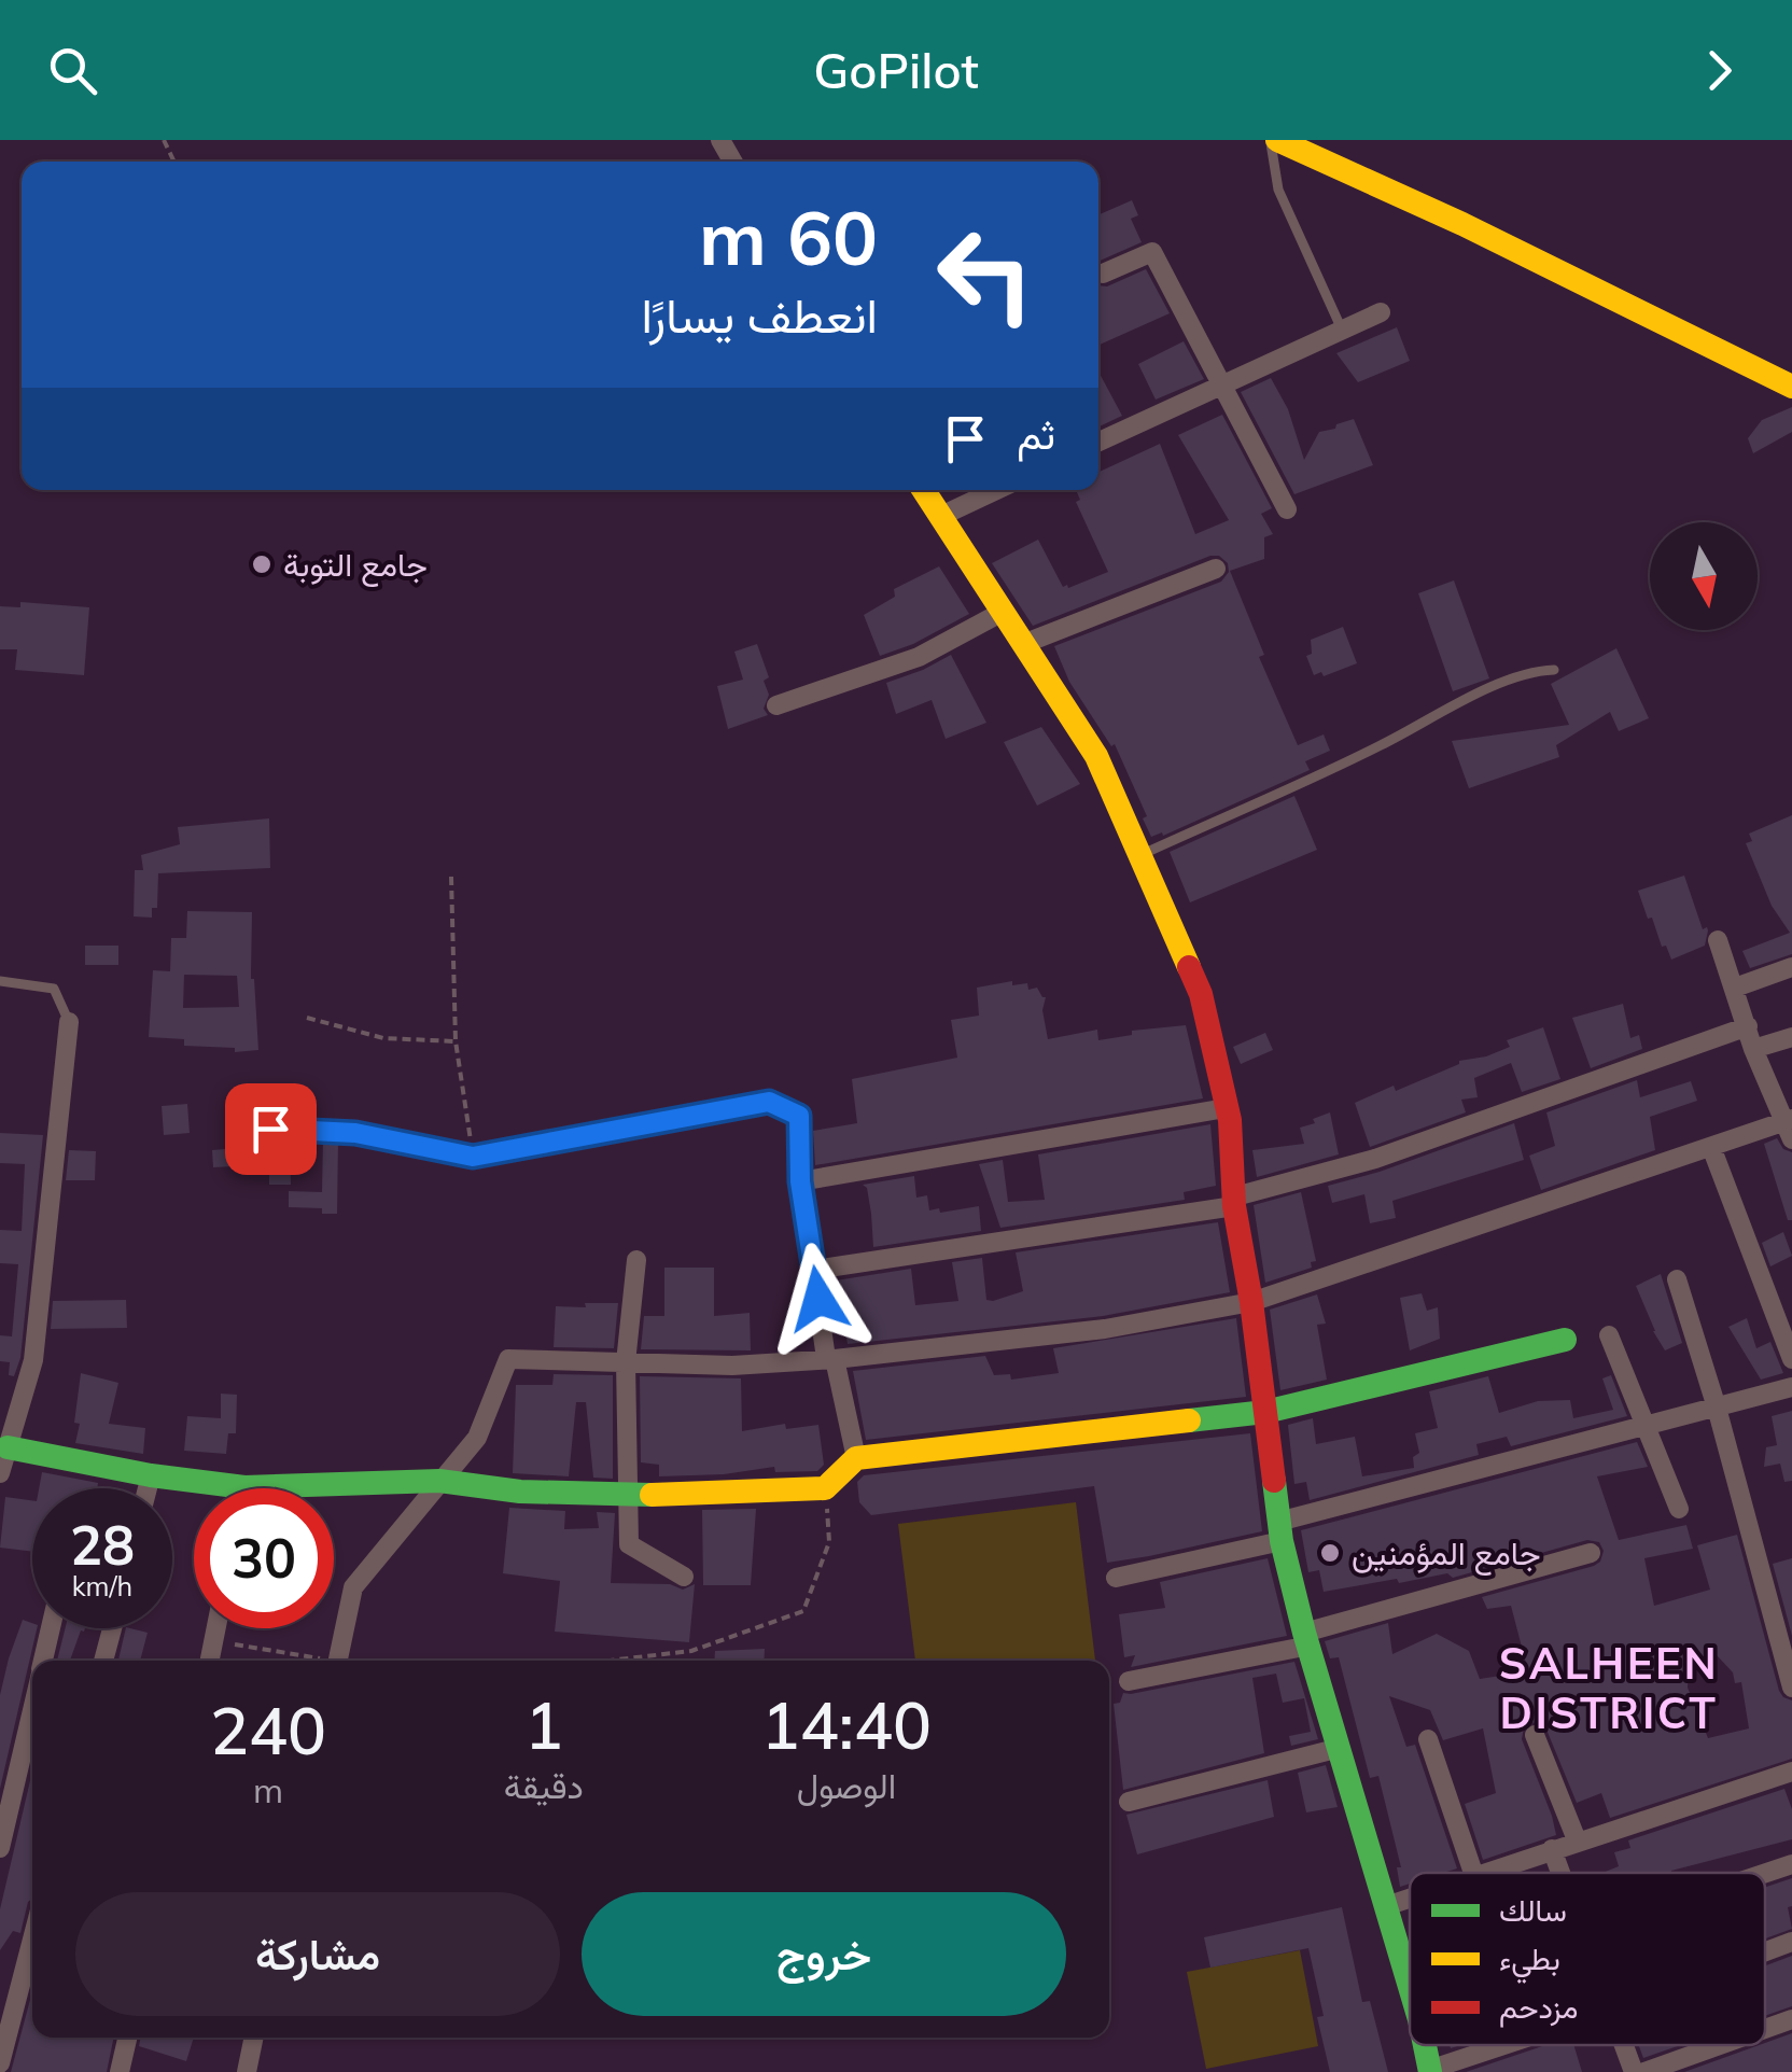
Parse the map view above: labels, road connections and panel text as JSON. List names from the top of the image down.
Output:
{
  "districts": ["SALHEEN DISTRICT"],
  "places": ["جامع التوبة", "جامع المؤمنين"],
  "legend": ["سالك", "بطيء", "مزدحم"],
  "north": "bottom",
  "page": {
    "header": "GoPilot",
    "turn": ["60 m", "انعطف يسارًا"],
    "then": "ثم",
    "speed": "28 km/h",
    "limit": "30",
    "eta": [
      "14:40",
      "الوصول",
      "1",
      "دقيقة",
      "240",
      "m"
    ],
    "buttons": ["خروج", "مشاركة"]
  }
}
